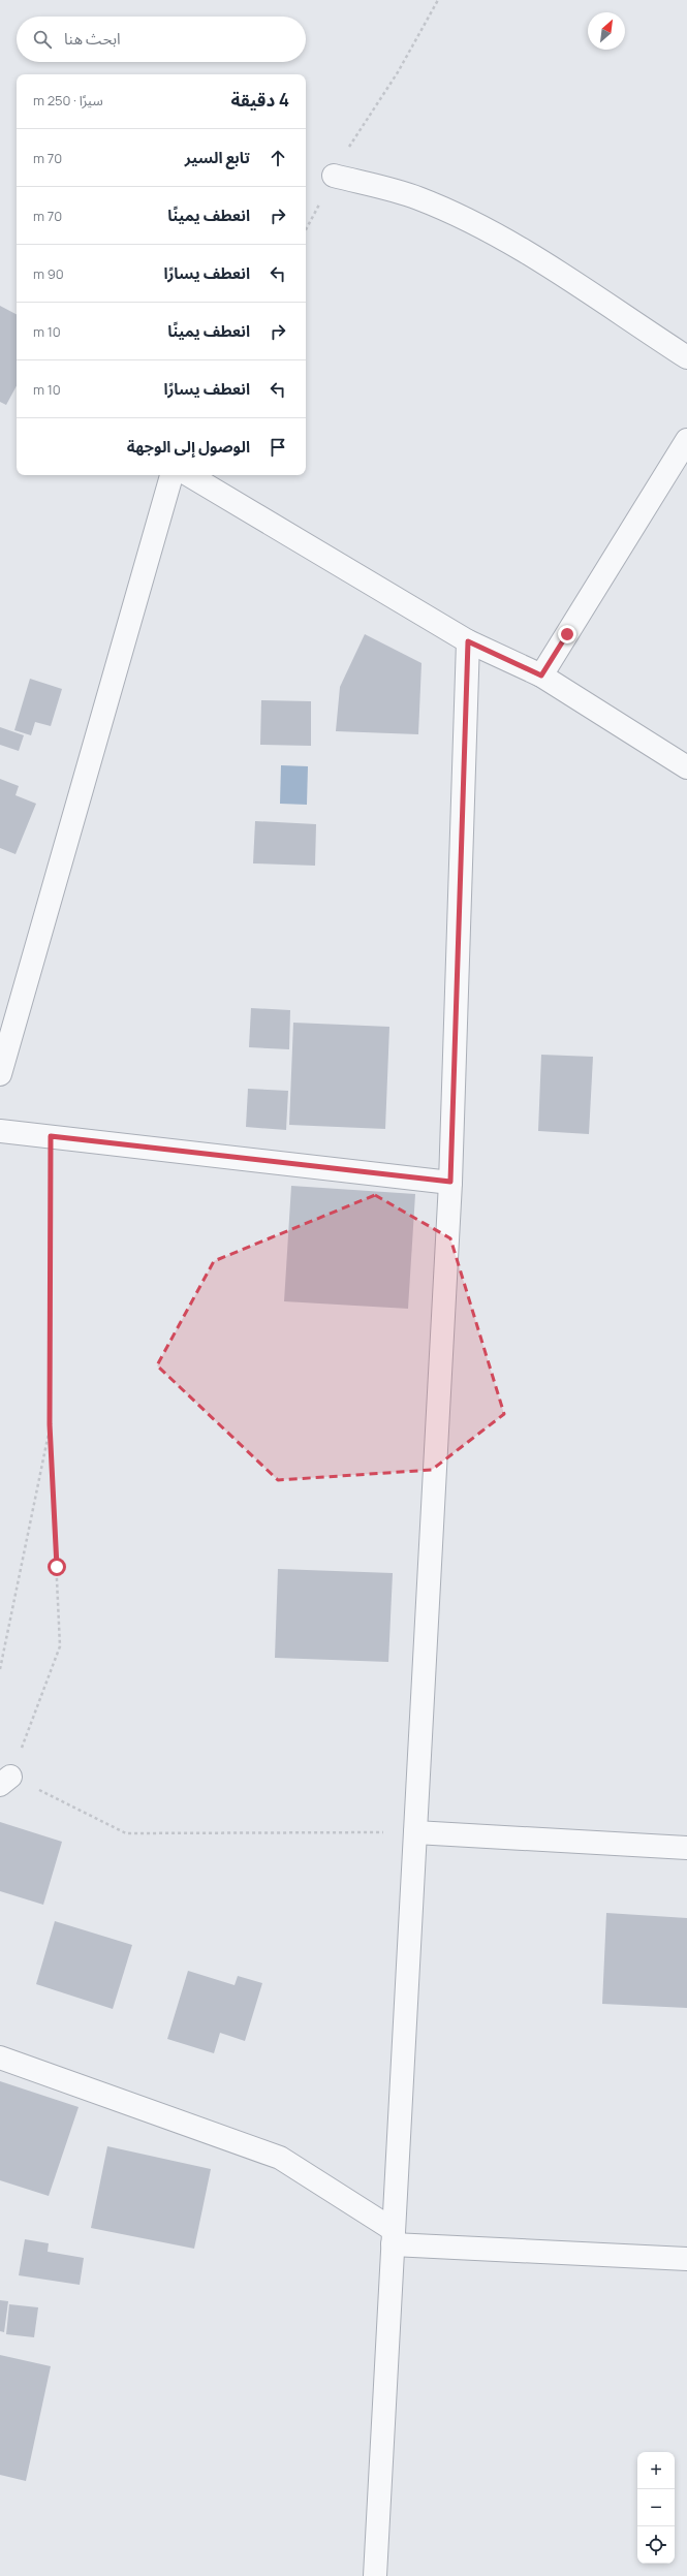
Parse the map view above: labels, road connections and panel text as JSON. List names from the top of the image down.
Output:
{
  "north": "top right",
  "page": {
    "search": "ابحث هنا",
    "heading": ["4 دقيقة", "سيرًا · 250 m"],
    "list": [
      ["تابع السير", "70 m"],
      ["انعطف يمينًا", "70 m"],
      ["انعطف يسارًا", "90 m"],
      ["انعطف يمينًا", "10 m"],
      ["انعطف يسارًا", "10 m"],
      "الوصول إلى الوجهة"
    ],
    "map_buttons": ["+", "−"]
  }
}
